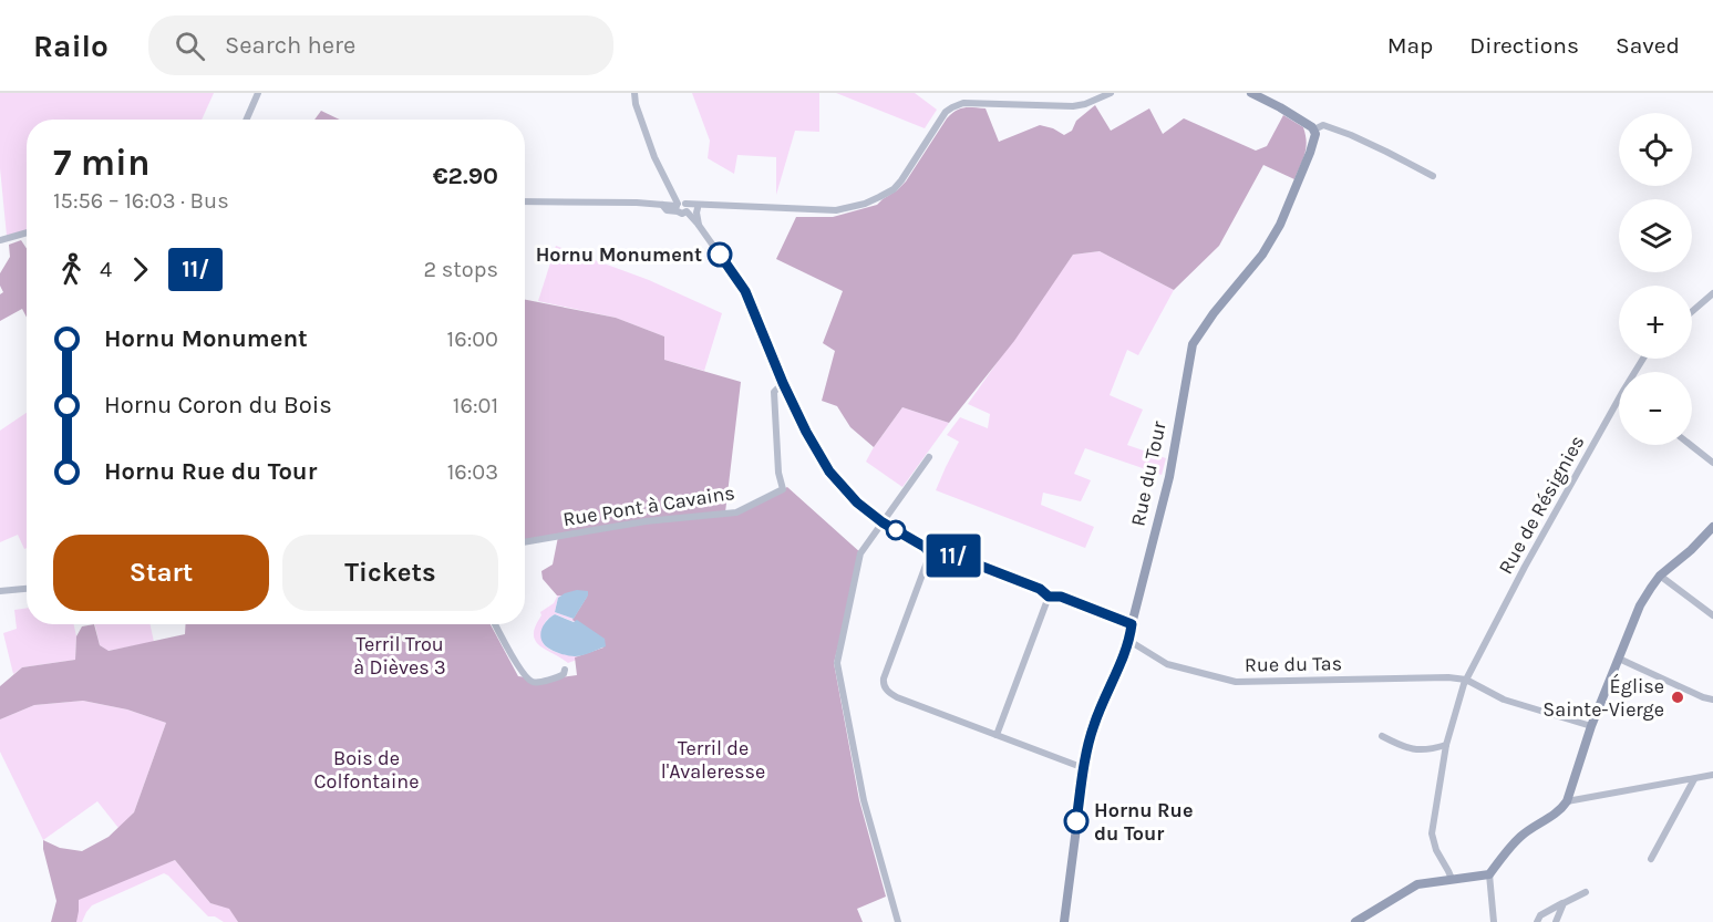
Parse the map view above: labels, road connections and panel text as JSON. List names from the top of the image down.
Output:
{
  "streets": {
    "street": [
      "Rue du Tour",
      "Rue de Résignies",
      "Rue Pont à Cavains",
      "Rue du Tas"
    ]
  },
  "crossings": [
    ["Rue du Tour", "Rue du Tas"],
    ["Rue de Résignies", "Rue du Tas"]
  ],
  "parks": ["Terril Trou à Dièves 3", "Terril de l'Avaleresse", "Bois de Colfontaine"],
  "places": ["Hornu Monument", "Église Sainte-Vierge", "Hornu Rue du Tour"],
  "lines": ["bus line 11/"],
  "page": {
    "header": "Railo",
    "search": "Search here",
    "nav": ["Map", "Directions", "Saved"],
    "on_map": "11/",
    "map_buttons": ["+", "−"],
    "heading": ["7 min", "15:56 – 16:03 · Bus", "€2.90"],
    "legs": ["4", "11/", "2 stops"],
    "list": [
      {
        "name": "Hornu Monument",
        "value": "16:00"
      },
      {
        "name": "Hornu Coron du Bois",
        "value": "16:01"
      },
      {
        "name": "Hornu Rue du Tour",
        "value": "16:03"
      }
    ],
    "buttons": ["Start", "Tickets"]
  }
}
